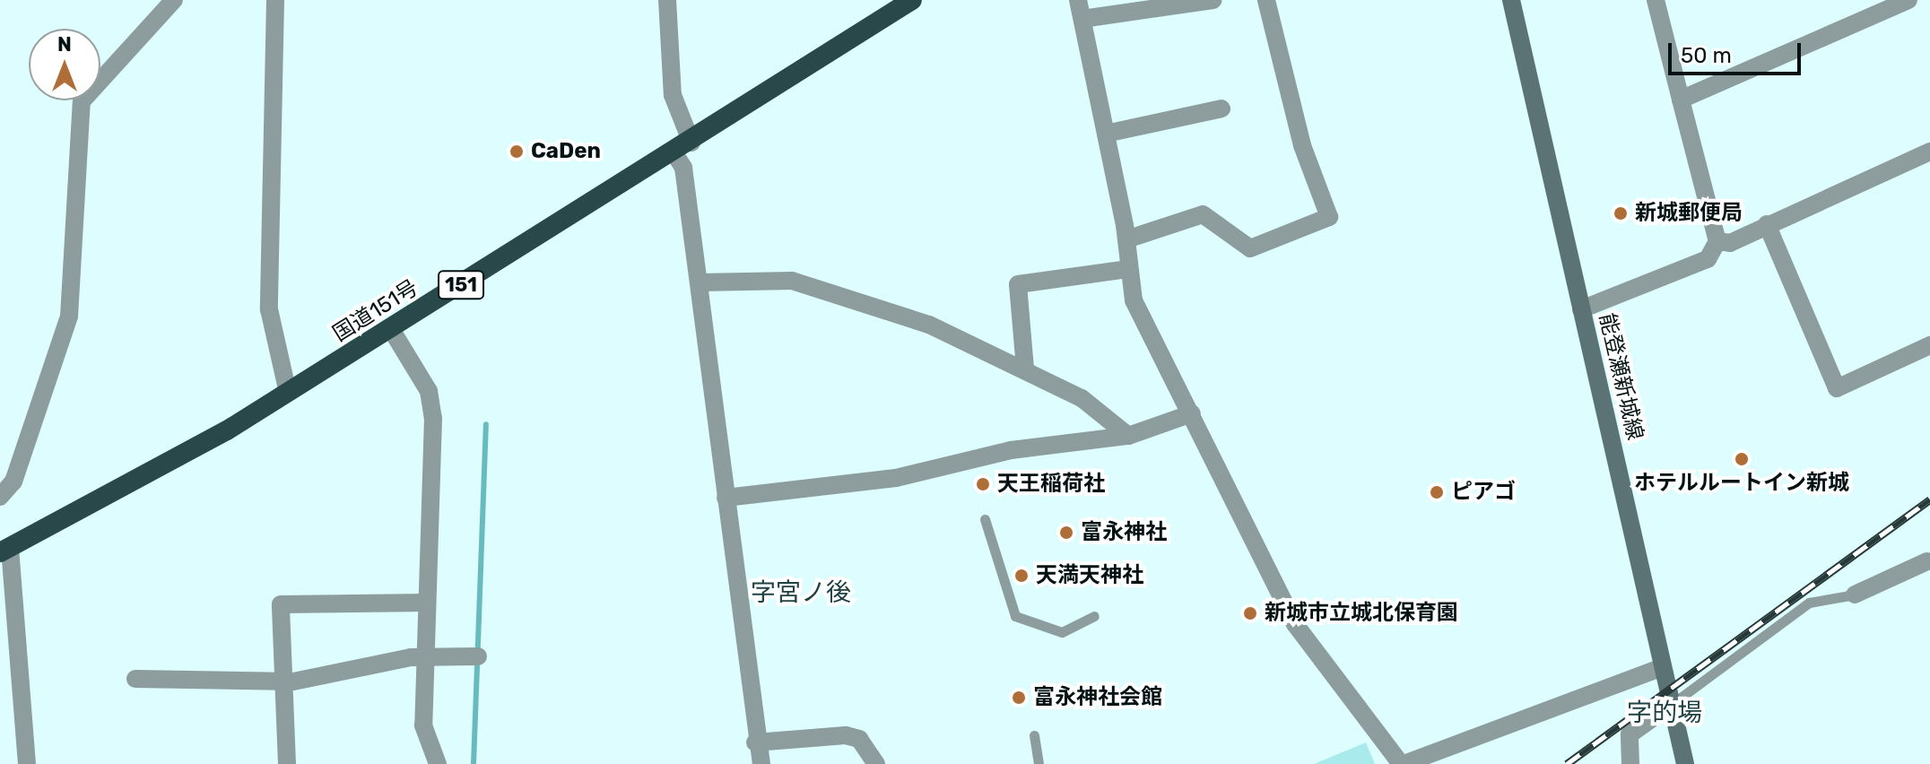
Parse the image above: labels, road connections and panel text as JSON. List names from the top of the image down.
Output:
{
  "streets": {
    "highway": ["151", "国道151号"],
    "main road": ["能登瀬新城線"]
  },
  "districts": ["字宮ノ後", "字的場"],
  "places": [
    "CaDen",
    "新城郵便局",
    "ホテルルートイン新城",
    "天王稲荷社",
    "ピアゴ",
    "富永神社",
    "天満天神社",
    "新城市立城北保育園",
    "富永神社会館"
  ],
  "scale_bar": "50 m",
  "north": "top"
}
